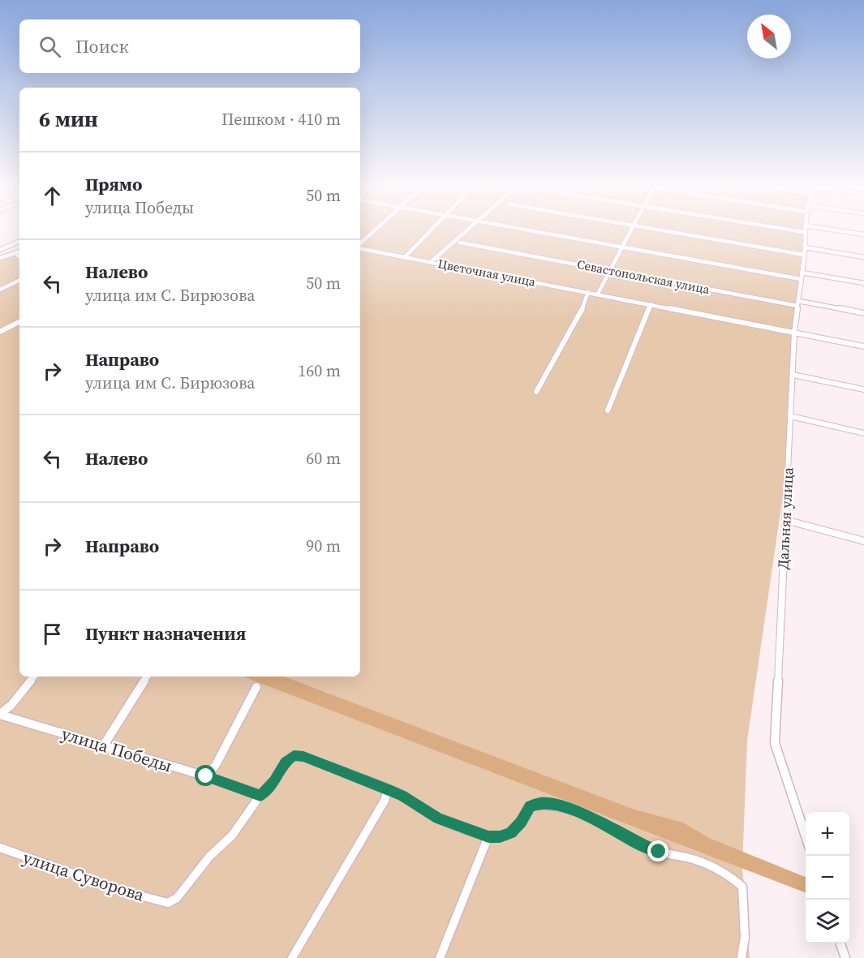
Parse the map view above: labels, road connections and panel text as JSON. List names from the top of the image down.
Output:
{
  "streets": {
    "street": [
      "Цветочная улица",
      "Севастопольская улица",
      "Дальняя улица",
      "улица Победы",
      "улица Суворова"
    ]
  },
  "crossings": [
    ["Цветочная улица", "Дальняя улица"],
    ["Севастопольская улица", "Дальняя улица"],
    ["улица Победы", "улица Суворова"]
  ],
  "north": "top left",
  "page": {
    "search": "Поиск",
    "heading": ["6 мин", "Пешком · 410 m"],
    "list": [
      ["Прямо", "улица Победы", "50 m"],
      ["Налево", "улица им С. Бирюзова", "50 m"],
      ["Направо", "улица им С. Бирюзова", "160 m"],
      ["Налево", "60 m"],
      ["Направо", "90 m"],
      "Пункт назначения"
    ],
    "map_buttons": ["+", "−"]
  }
}
